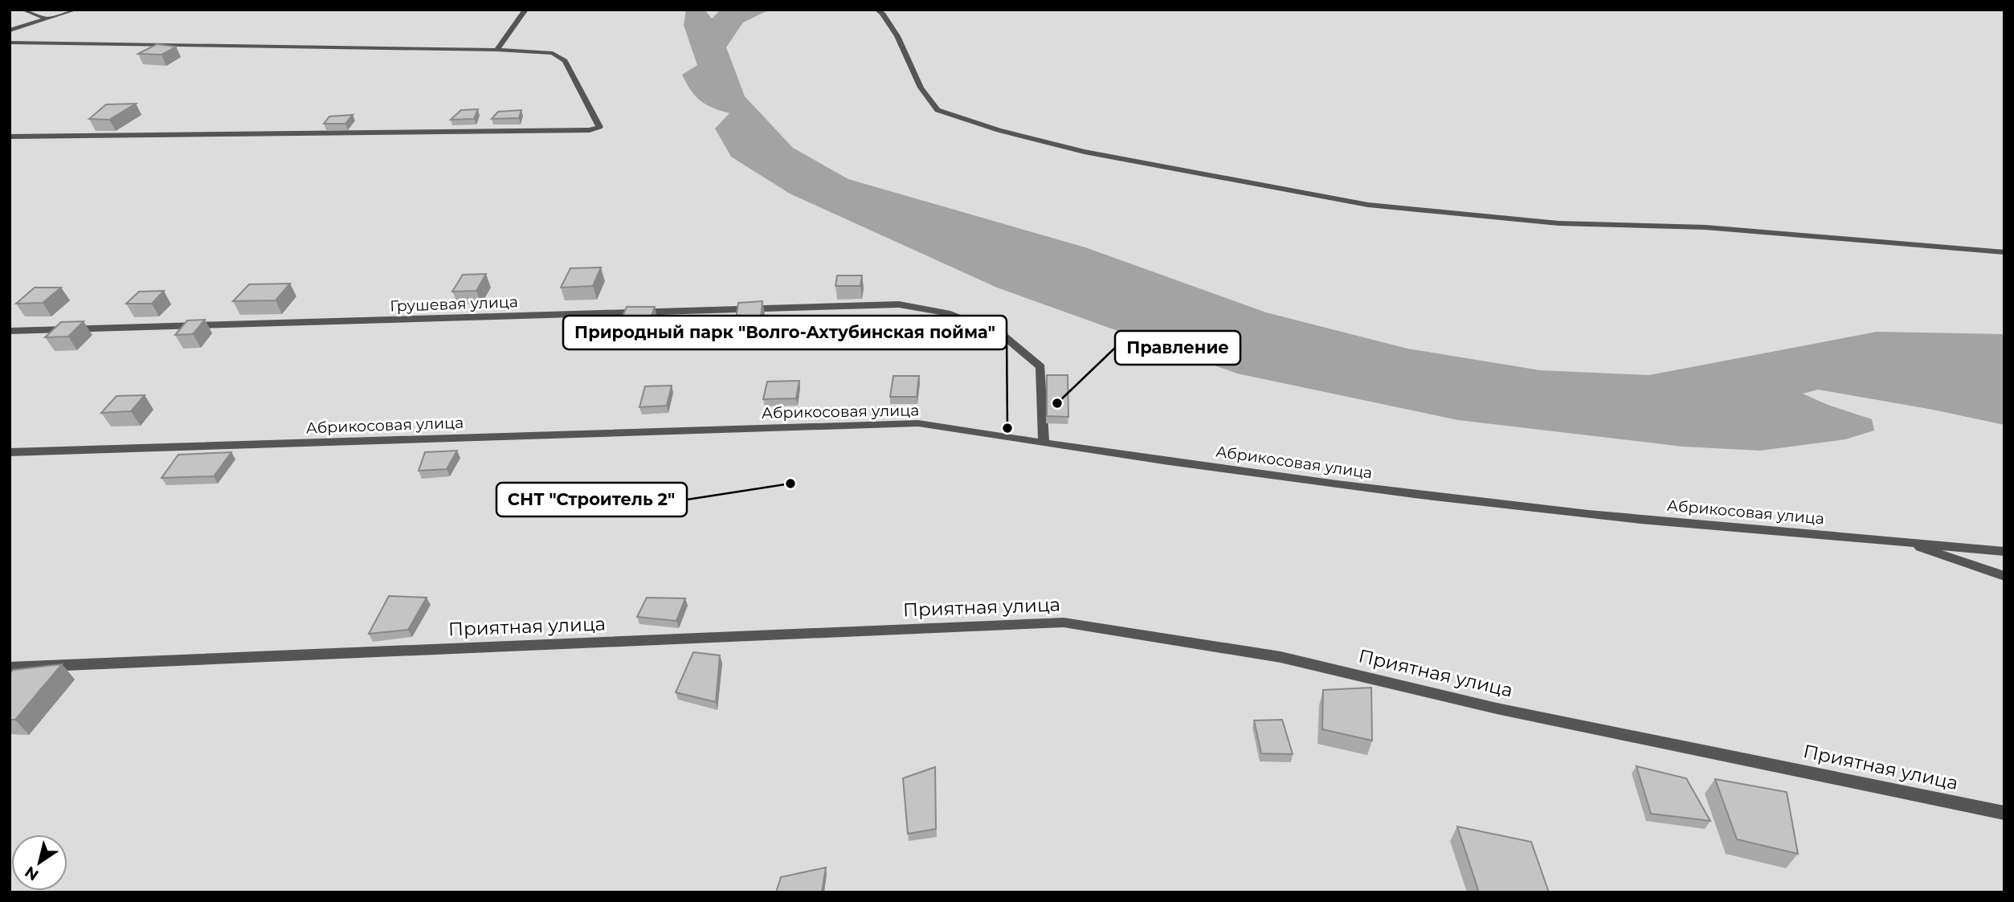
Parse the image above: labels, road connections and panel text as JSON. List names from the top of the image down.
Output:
{
  "streets": {
    "street": ["Грушевая улица", "Абрикосовая улица", "Приятная улица"]
  },
  "crossings": [
    ["Грушевая улица", "Абрикосовая улица"]
  ],
  "places": ["Правление", "Природный парк \"Волго-Ахтубинская пойма\"", "СНТ \"Строитель 2\""],
  "north": "bottom left"
}
